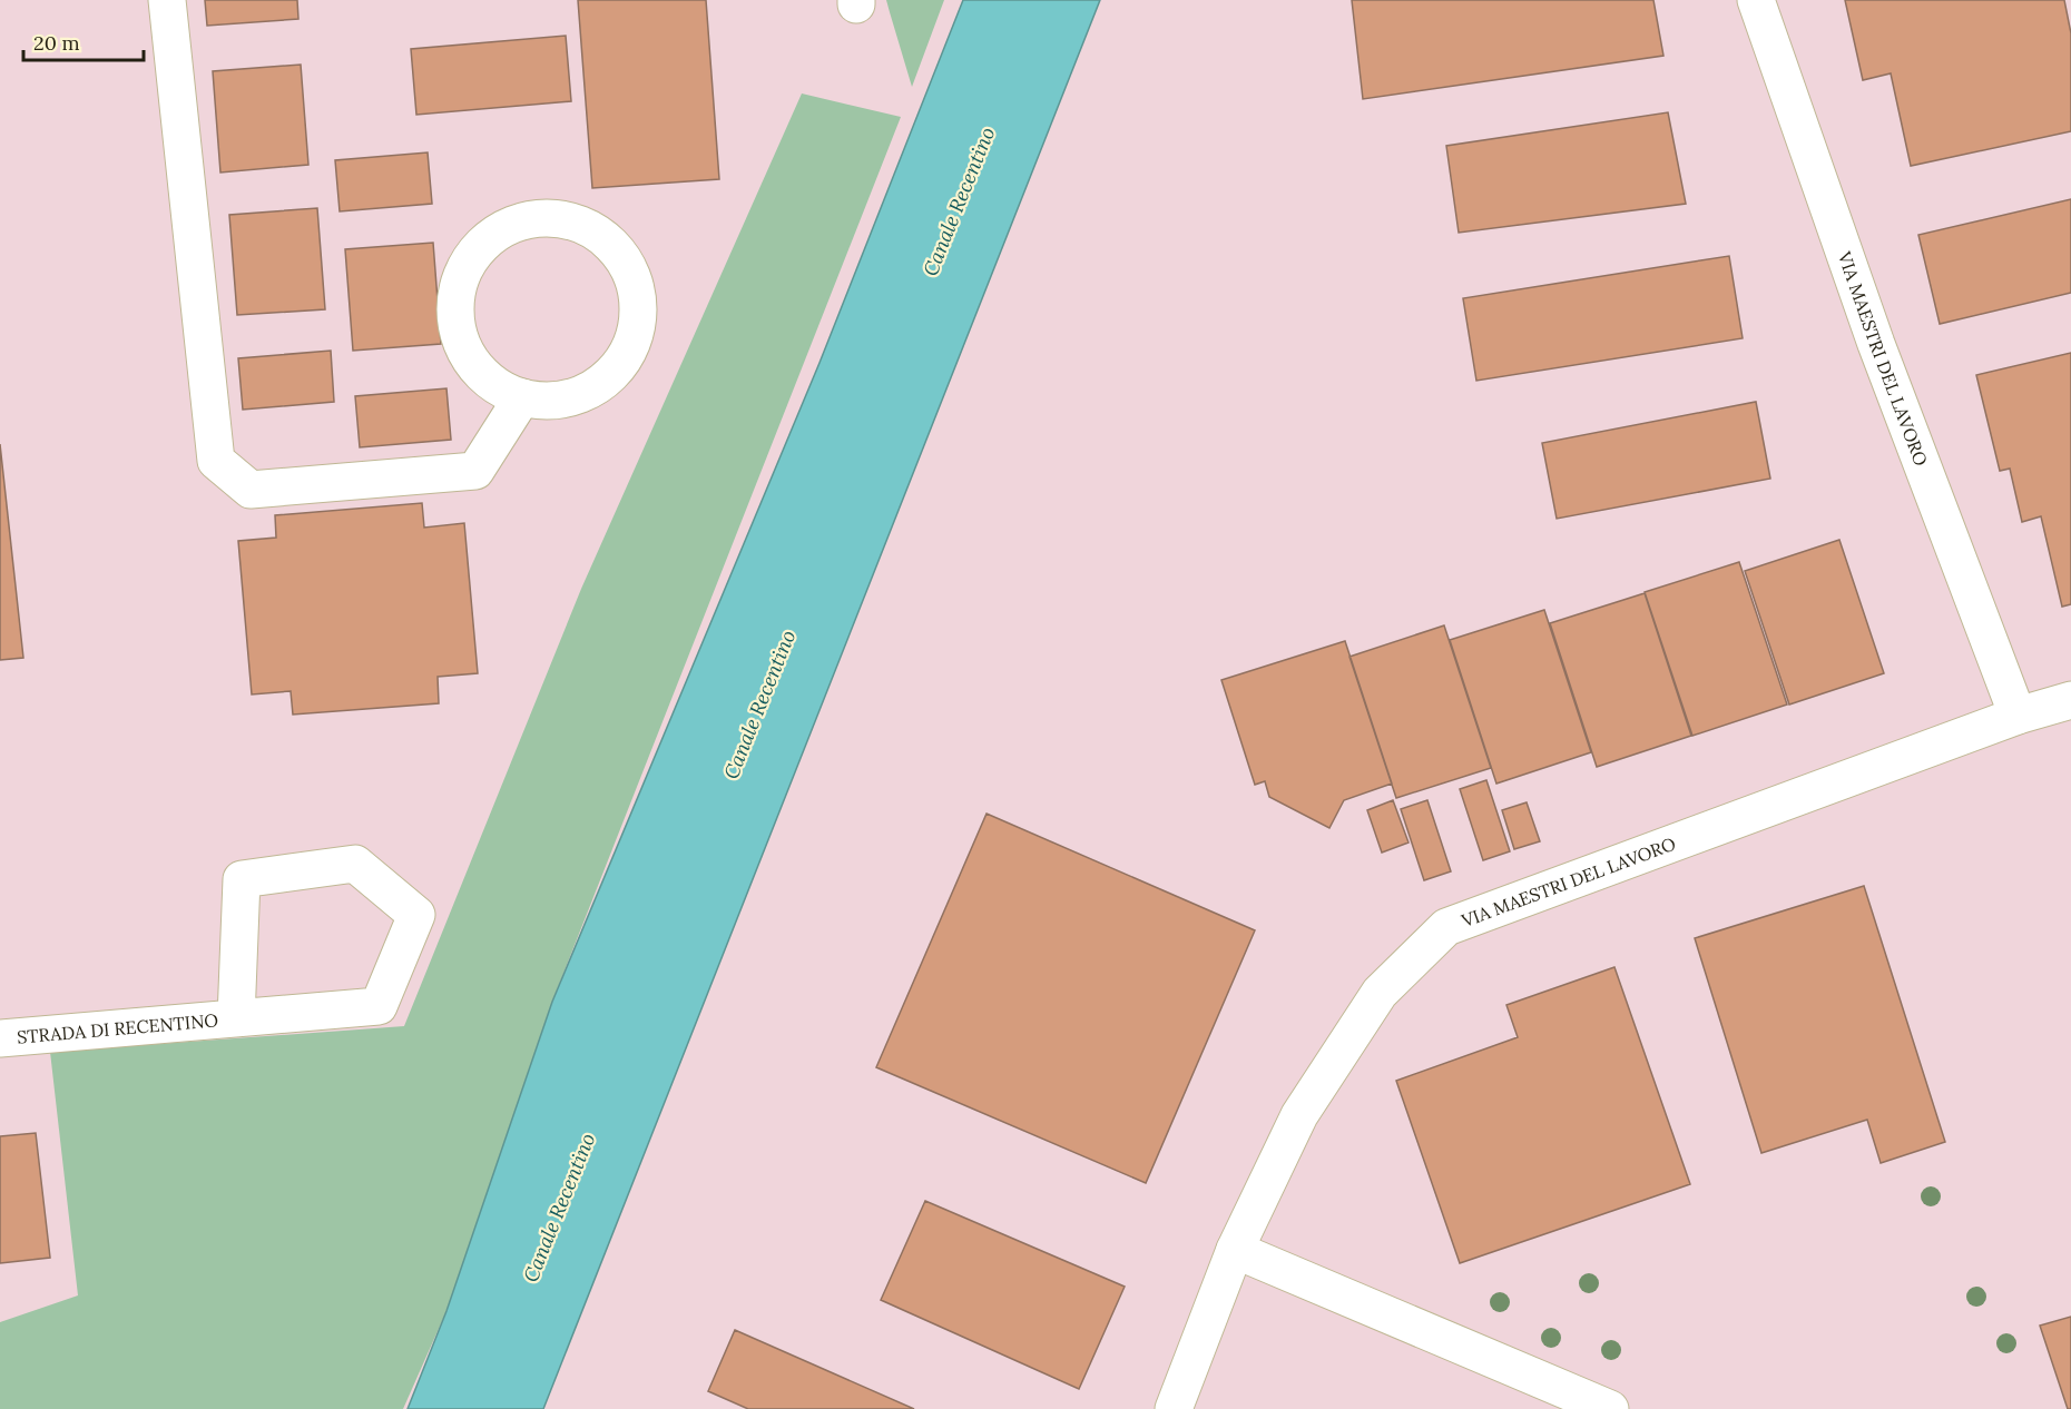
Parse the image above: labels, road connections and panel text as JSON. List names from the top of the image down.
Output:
{
  "streets": {
    "street": ["VIA MAESTRI DEL LAVORO", "STRADA DI RECENTINO"]
  },
  "water": ["Canale Recentino"],
  "scale_bar": "20 m"
}
